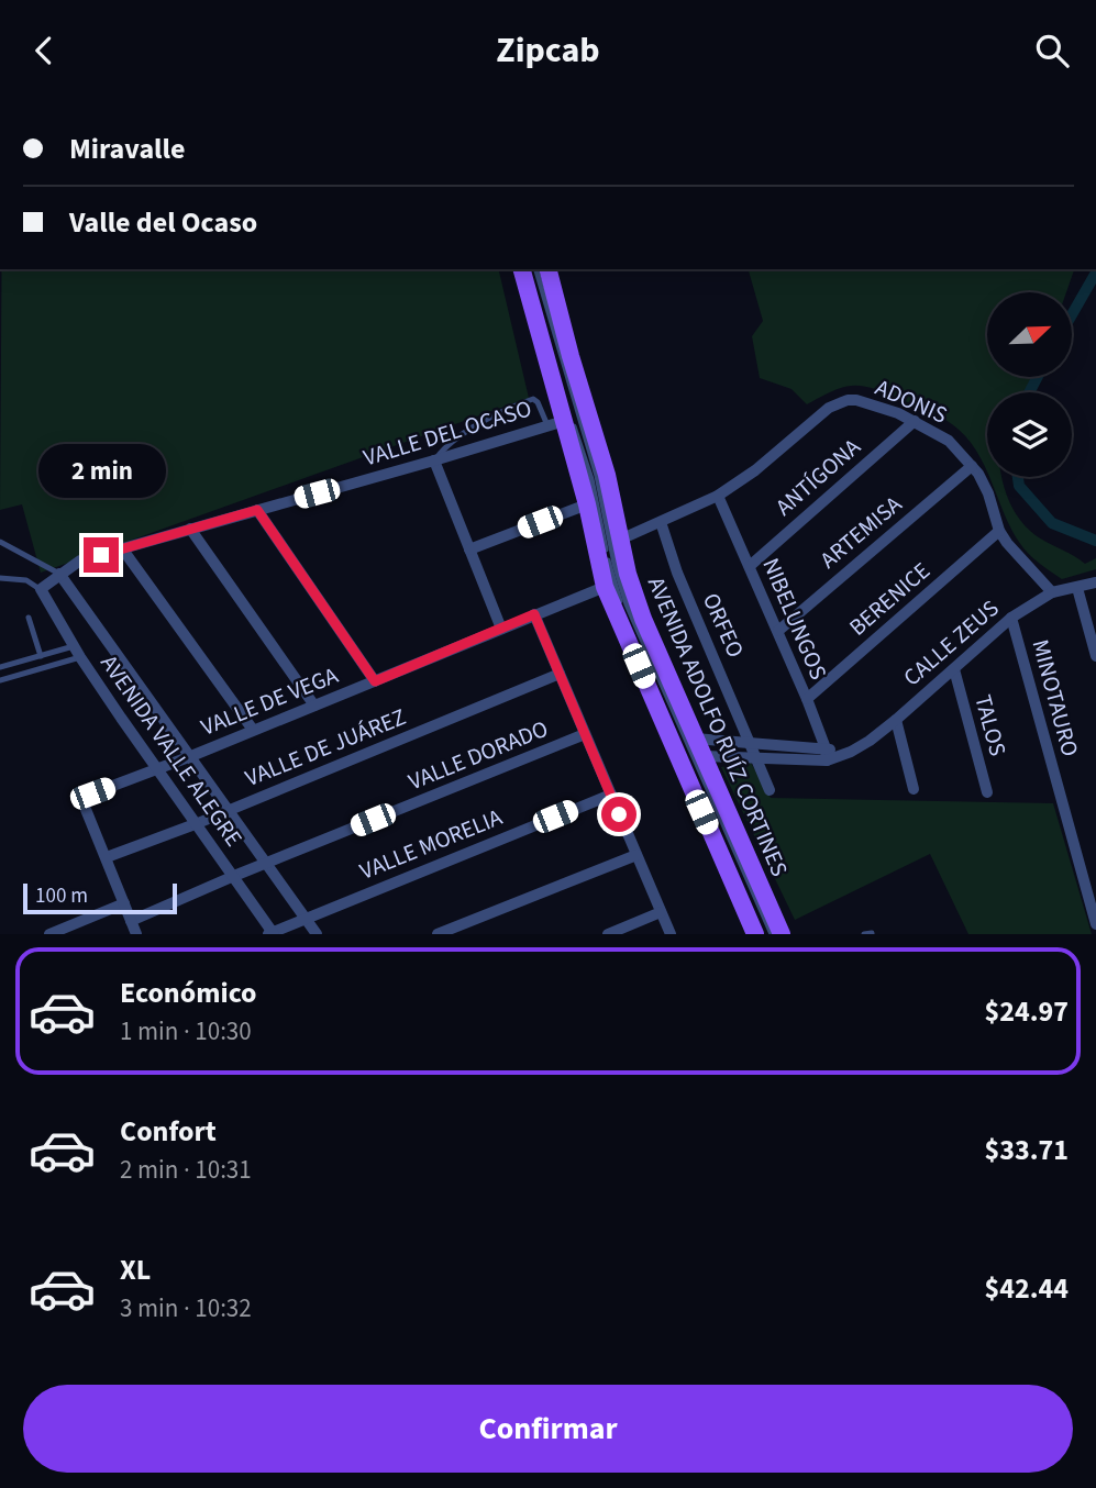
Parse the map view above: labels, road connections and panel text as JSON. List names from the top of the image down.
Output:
{
  "streets": {
    "main road": ["AVENIDA ADOLFO RUÍZ CORTINES"],
    "street": [
      "ADONIS",
      "VALLE DEL OCASO",
      "ANTÍGONA",
      "ARTEMISA",
      "BERENICE",
      "NIBELUNGOS",
      "ORFEO",
      "CALLE ZEUS",
      "MINOTAURO",
      "VALLE DE VEGA",
      "TALOS",
      "VALLE DE JUÁREZ",
      "AVENIDA VALLE ALEGRE",
      "VALLE DORADO",
      "VALLE MORELIA"
    ]
  },
  "crossings": [
    ["ADONIS", "ANTÍGONA"],
    ["ADONIS", "ARTEMISA"],
    ["ADONIS", "BERENICE"],
    ["ADONIS", "NIBELUNGOS"],
    ["ADONIS", "ORFEO"],
    ["ADONIS", "CALLE ZEUS"],
    ["ADONIS", "AVENIDA ADOLFO RUÍZ CORTINES"],
    ["VALLE DEL OCASO", "AVENIDA ADOLFO RUÍZ CORTINES"],
    ["VALLE DEL OCASO", "AVENIDA VALLE ALEGRE"],
    ["ANTÍGONA", "NIBELUNGOS"],
    ["ARTEMISA", "NIBELUNGOS"],
    ["BERENICE", "NIBELUNGOS"],
    ["NIBELUNGOS", "CALLE ZEUS"],
    ["ORFEO", "CALLE ZEUS"],
    ["CALLE ZEUS", "MINOTAURO"],
    ["CALLE ZEUS", "TALOS"],
    ["CALLE ZEUS", "AVENIDA ADOLFO RUÍZ CORTINES"],
    ["VALLE DE VEGA", "AVENIDA ADOLFO RUÍZ CORTINES"],
    ["VALLE DE VEGA", "VALLE DE JUÁREZ"],
    ["VALLE DE VEGA", "AVENIDA VALLE ALEGRE"],
    ["VALLE DE JUÁREZ", "AVENIDA VALLE ALEGRE"],
    ["AVENIDA VALLE ALEGRE", "VALLE DORADO"],
    ["AVENIDA VALLE ALEGRE", "VALLE MORELIA"]
  ],
  "scale_bar": "100 m",
  "north": "top right",
  "page": {
    "header": "Zipcab",
    "banner": ["Miravalle", "Valle del Ocaso"],
    "bubble": "2 min",
    "scale": "100 m",
    "list": [
      {
        "name": "Económico",
        "note": "1 min · 10:30",
        "value": "$24.97"
      },
      {
        "name": "Confort",
        "note": "2 min · 10:31",
        "value": "$33.71"
      },
      {
        "name": "XL",
        "note": "3 min · 10:32",
        "value": "$42.44"
      }
    ],
    "buttons": "Confirmar"
  }
}
